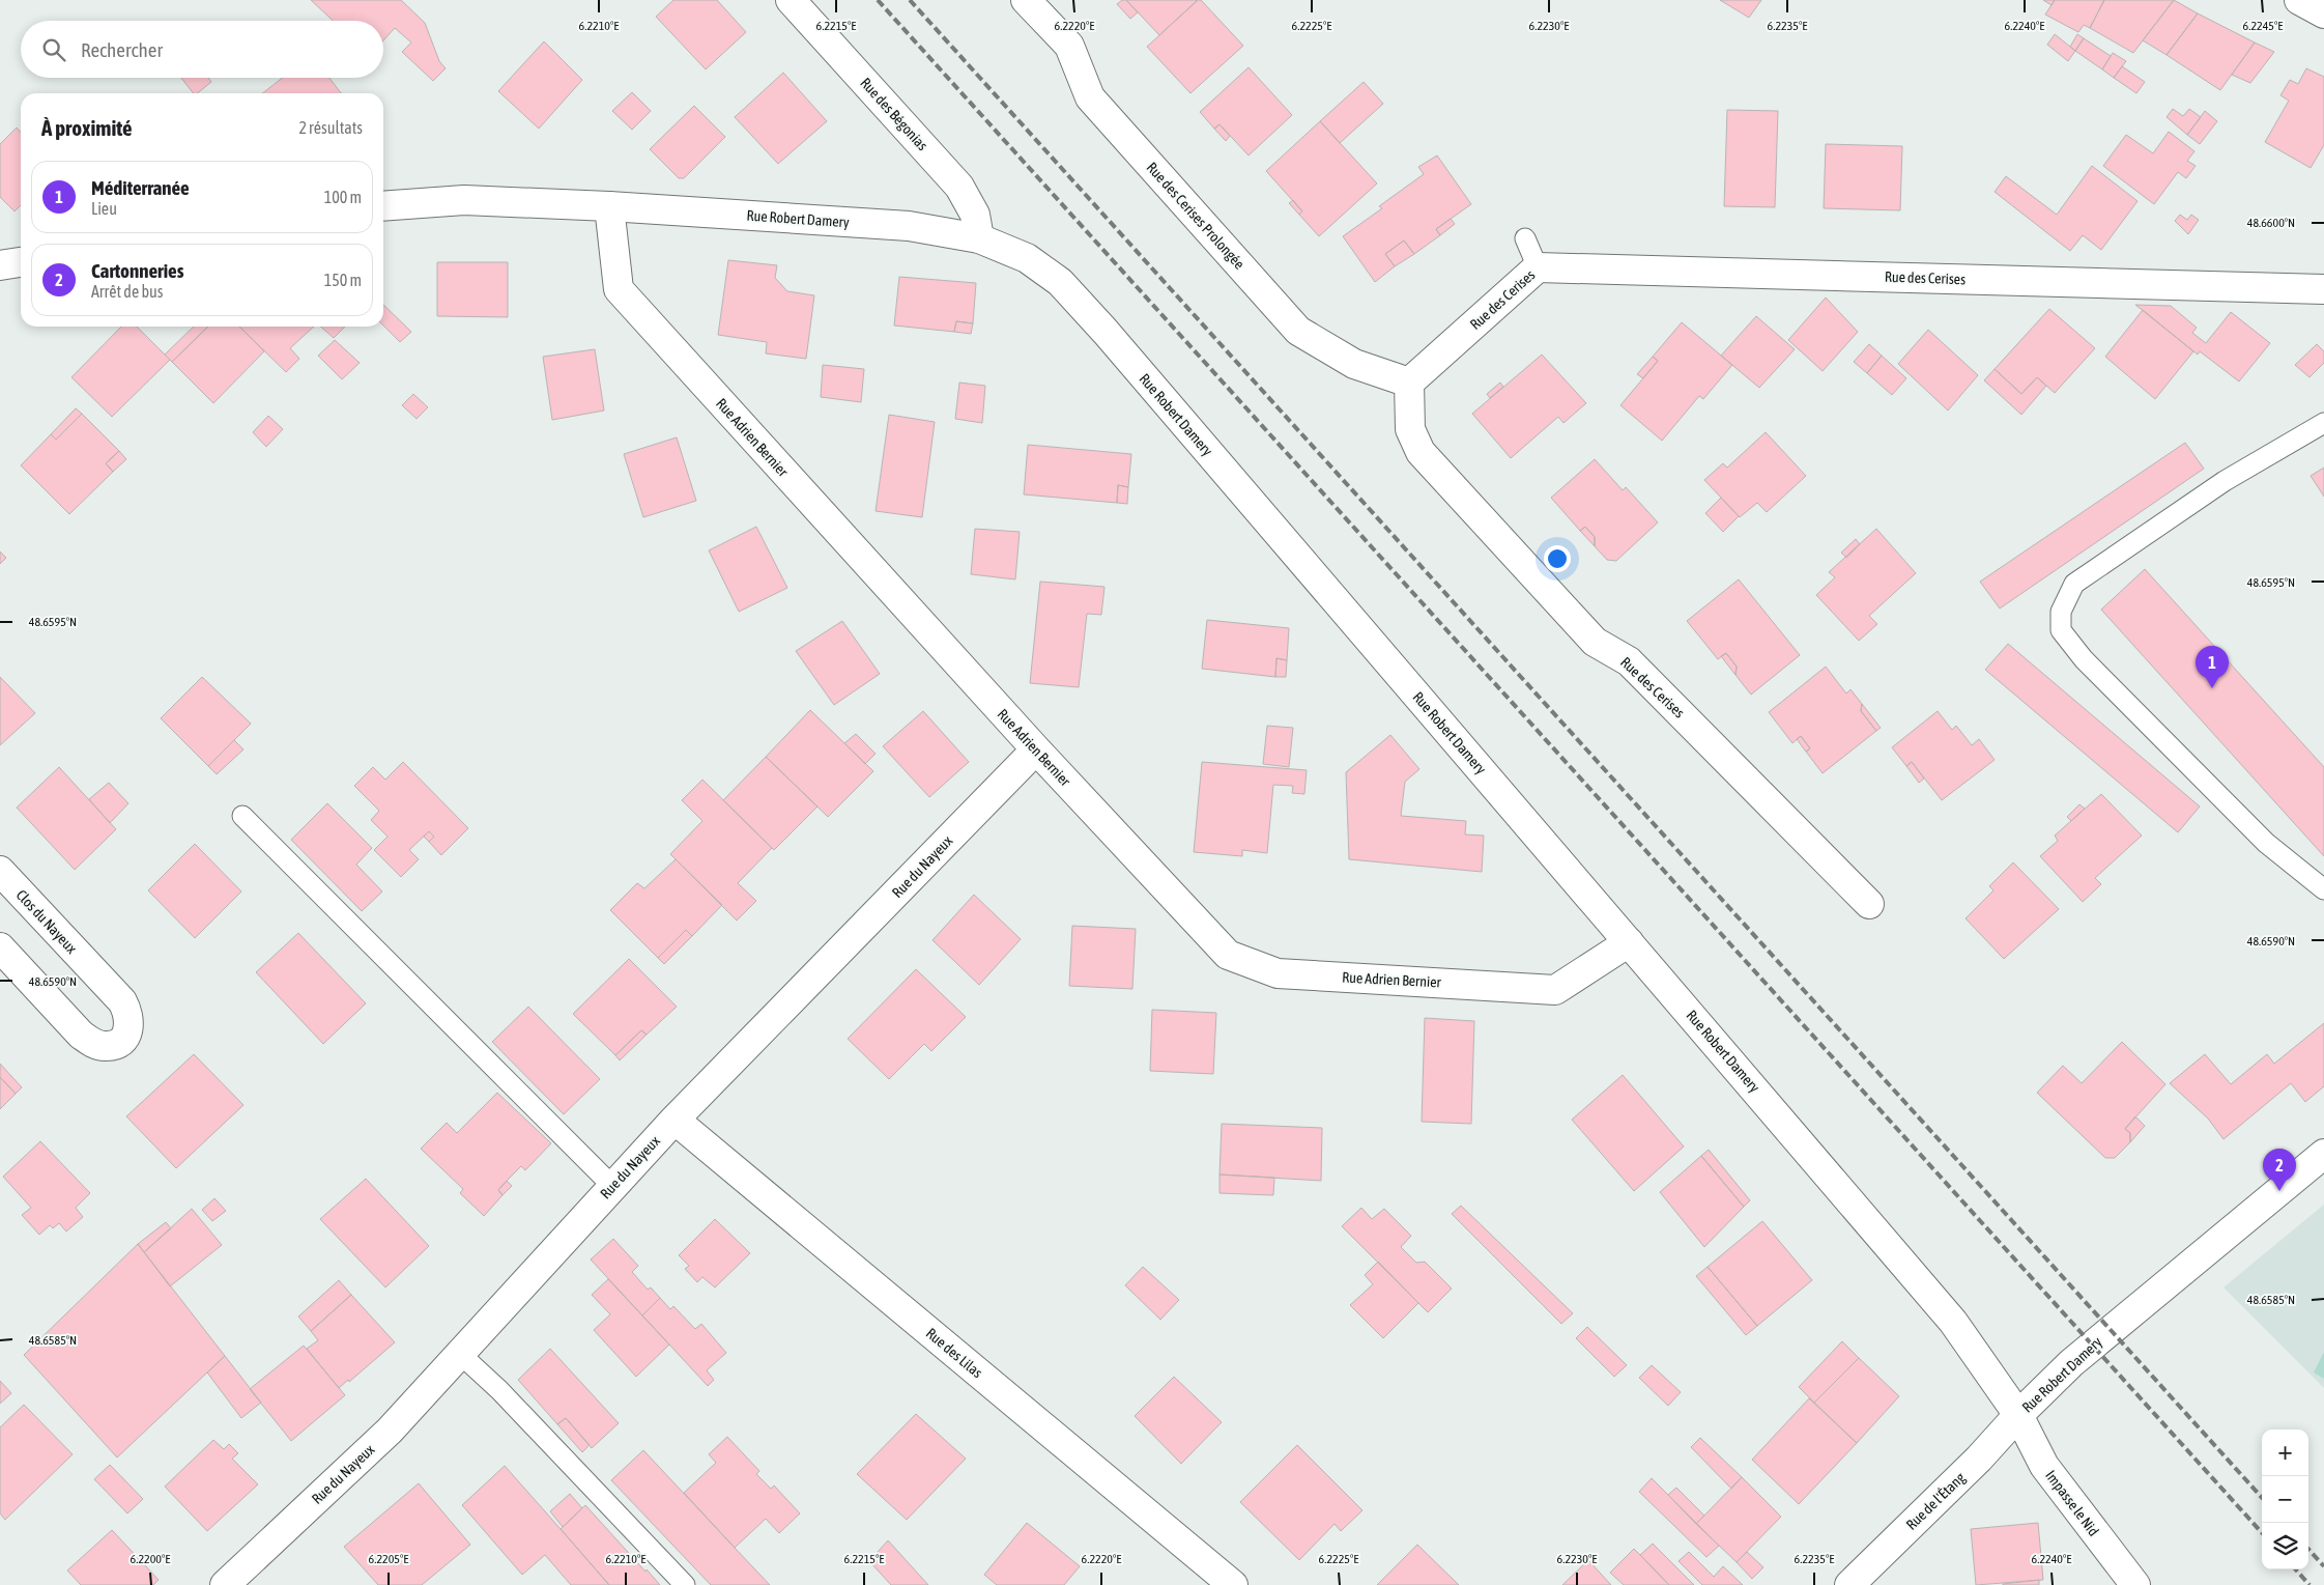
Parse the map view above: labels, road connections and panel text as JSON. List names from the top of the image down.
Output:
{
  "streets": {
    "street": [
      "Rue des Bégonias",
      "Rue des Cerises Prolongée",
      "Rue Robert Damery",
      "Rue des Cerises",
      "Rue Adrien Bernier",
      "Rue du Nayeux",
      "Clos du Nayeux",
      "Rue des Lilas",
      "Rue de l'Étang",
      "Impasse le Nid"
    ]
  },
  "crossings": [
    ["Rue des Bégonias", "Rue Robert Damery"],
    ["Rue des Cerises Prolongée", "Rue des Cerises"],
    ["Rue Robert Damery", "Rue Adrien Bernier"],
    ["Rue Robert Damery", "Rue de l'Étang"],
    ["Rue Robert Damery", "Impasse le Nid"],
    ["Rue Adrien Bernier", "Rue du Nayeux"],
    ["Rue du Nayeux", "Rue des Lilas"],
    ["Rue de l'Étang", "Impasse le Nid"]
  ],
  "page": {
    "search": "Rechercher",
    "heading": ["À proximité", "2 résultats"],
    "list": [
      {
        "mark": "1",
        "name": "Méditerranée",
        "note": "Lieu",
        "value": "100 m"
      },
      {
        "mark": "2",
        "name": "Cartonneries",
        "note": "Arrêt de bus",
        "value": "150 m"
      }
    ],
    "pins": ["1", "2"],
    "map_buttons": ["+", "−"]
  },
  "coordinates": [
    "6.2210°E",
    "6.2215°E",
    "6.2220°E",
    "6.2225°E",
    "6.2230°E",
    "6.2235°E",
    "6.2240°E",
    "6.2245°E",
    "48.6600°N",
    "48.6595°N",
    "48.6590°N",
    "48.6585°N",
    "6.2200°E",
    "6.2205°E"
  ]
}
